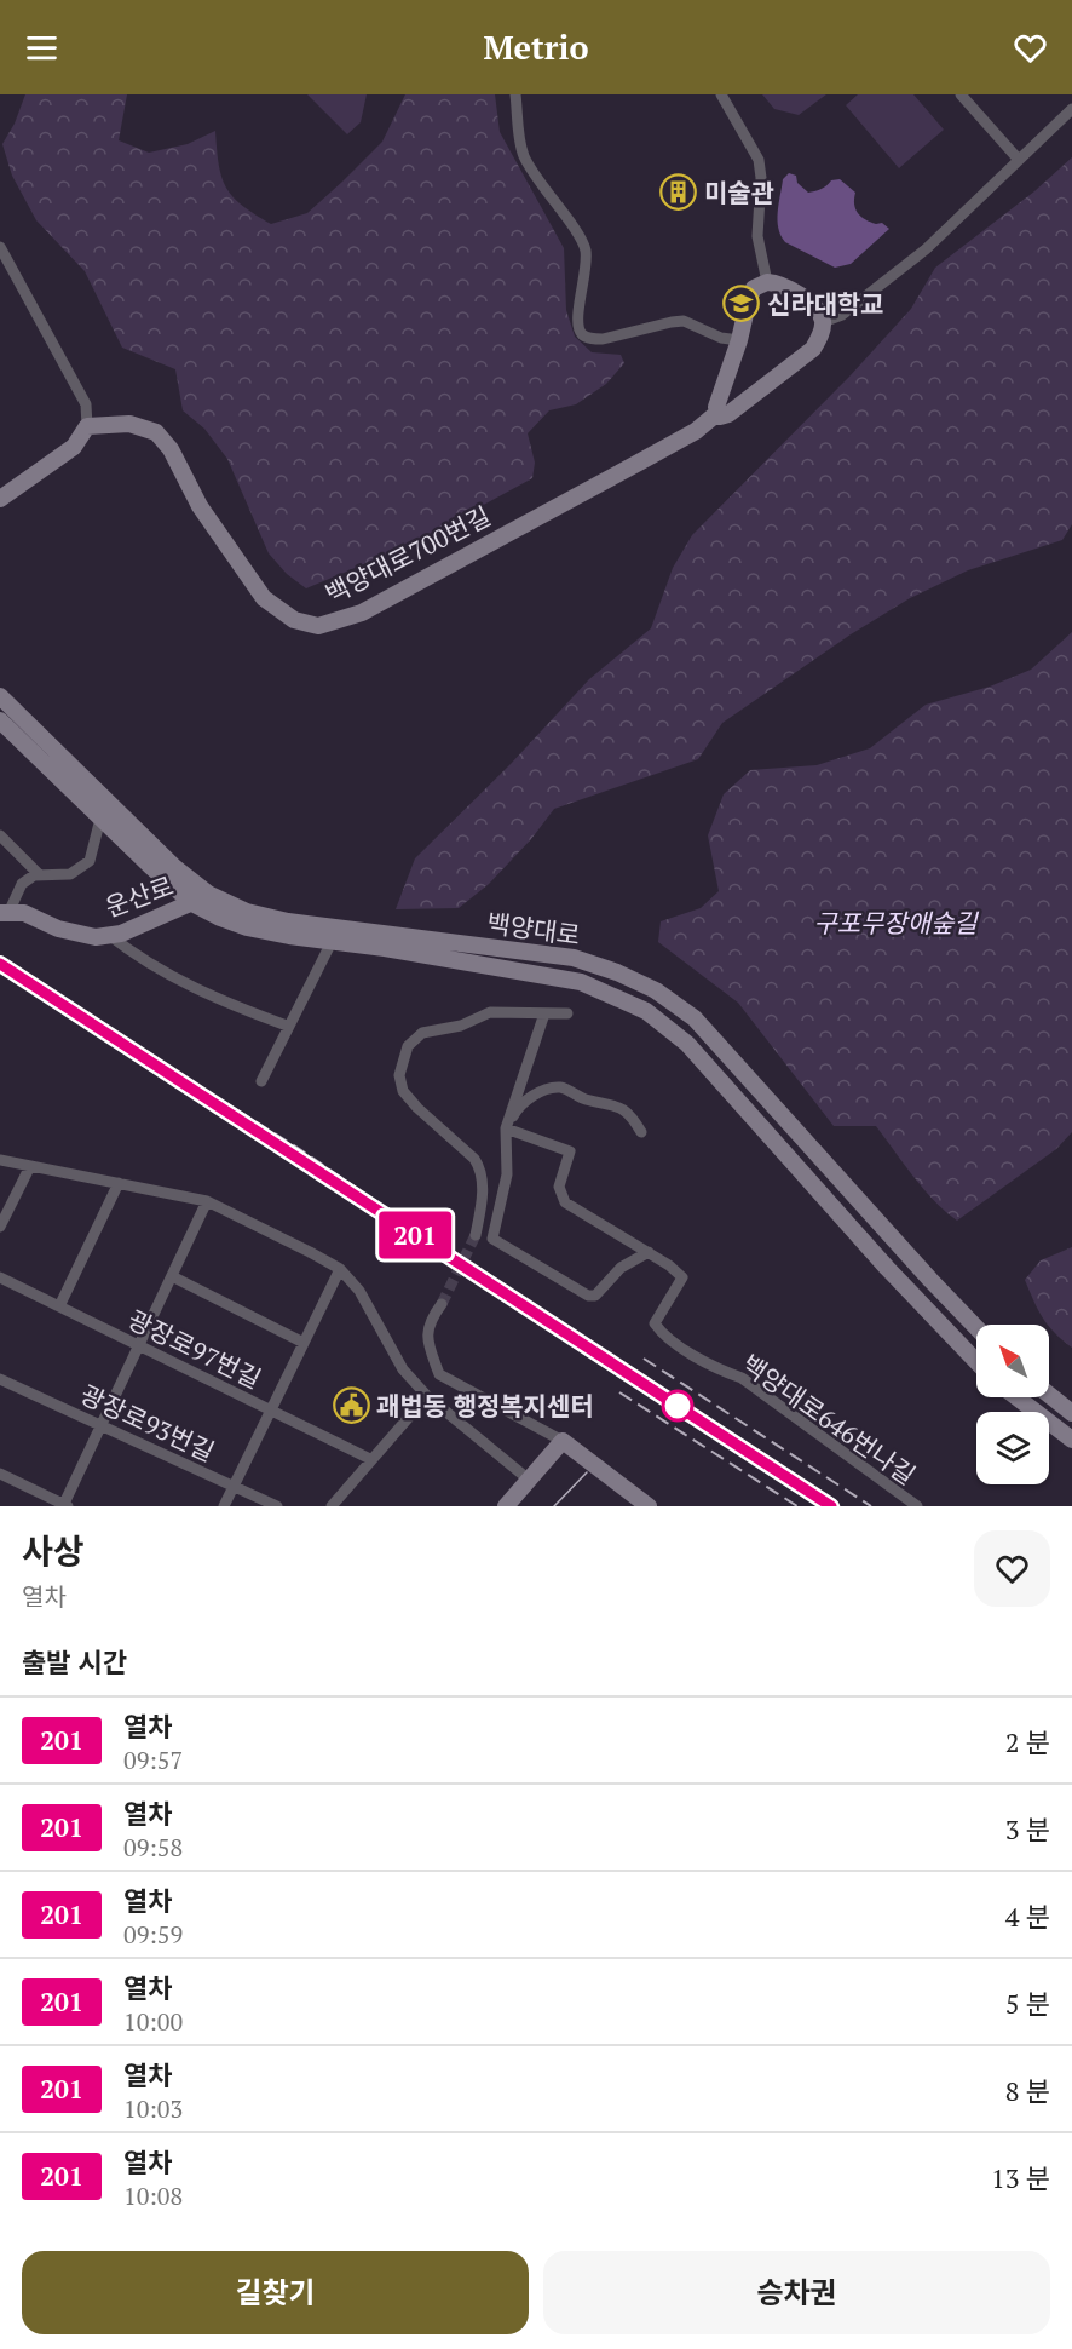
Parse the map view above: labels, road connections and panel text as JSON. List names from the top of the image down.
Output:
{
  "streets": {
    "main road": ["백양대로700번길", "운산로", "백양대로"],
    "street": ["광장로97번길", "백양대로646번나길", "광장로93번길"]
  },
  "crossings": [
    ["운산로", "백양대로"]
  ],
  "parks": ["구포무장애숲길"],
  "places": {
    "building": ["미술관"],
    "school or university": ["신라대학교"],
    "public building": ["괘법동 행정복지센터"]
  },
  "north": "top left",
  "page": {
    "header": "Metrio",
    "on_map": "201",
    "heading": [
      ["사상", "열차"],
      "출발 시간"
    ],
    "list": [
      {
        "mark": "201",
        "name": "열차",
        "note": "09:57",
        "value": "2 분"
      },
      {
        "mark": "201",
        "name": "열차",
        "note": "09:58",
        "value": "3 분"
      },
      {
        "mark": "201",
        "name": "열차",
        "note": "09:59",
        "value": "4 분"
      },
      {
        "mark": "201",
        "name": "열차",
        "note": "10:00",
        "value": "5 분"
      },
      {
        "mark": "201",
        "name": "열차",
        "note": "10:03",
        "value": "8 분"
      },
      {
        "mark": "201",
        "name": "열차",
        "note": "10:08",
        "value": "13 분"
      }
    ],
    "buttons": ["길찾기", "승차권"]
  }
}
